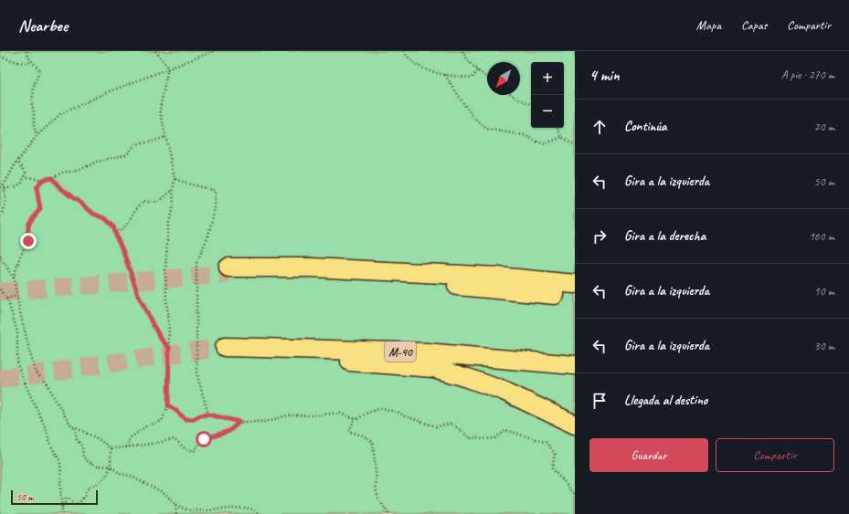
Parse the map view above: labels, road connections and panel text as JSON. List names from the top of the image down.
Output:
{
  "streets": {
    "highway": ["M-40"]
  },
  "scale_bar": "50 m",
  "north": "bottom left",
  "page": {
    "header": "Nearbee",
    "nav": ["Mapa", "Capas", "Compartir"],
    "heading": ["4 min", "A pie · 270 m"],
    "map_buttons": ["+", "−"],
    "list": [
      ["Continúa", "20 m"],
      ["Gira a la izquierda", "50 m"],
      ["Gira a la derecha", "160 m"],
      ["Gira a la izquierda", "10 m"],
      ["Gira a la izquierda", "30 m"],
      "Llegada al destino"
    ],
    "buttons": ["Guardar", "Compartir"],
    "scale": "50 m"
  }
}
